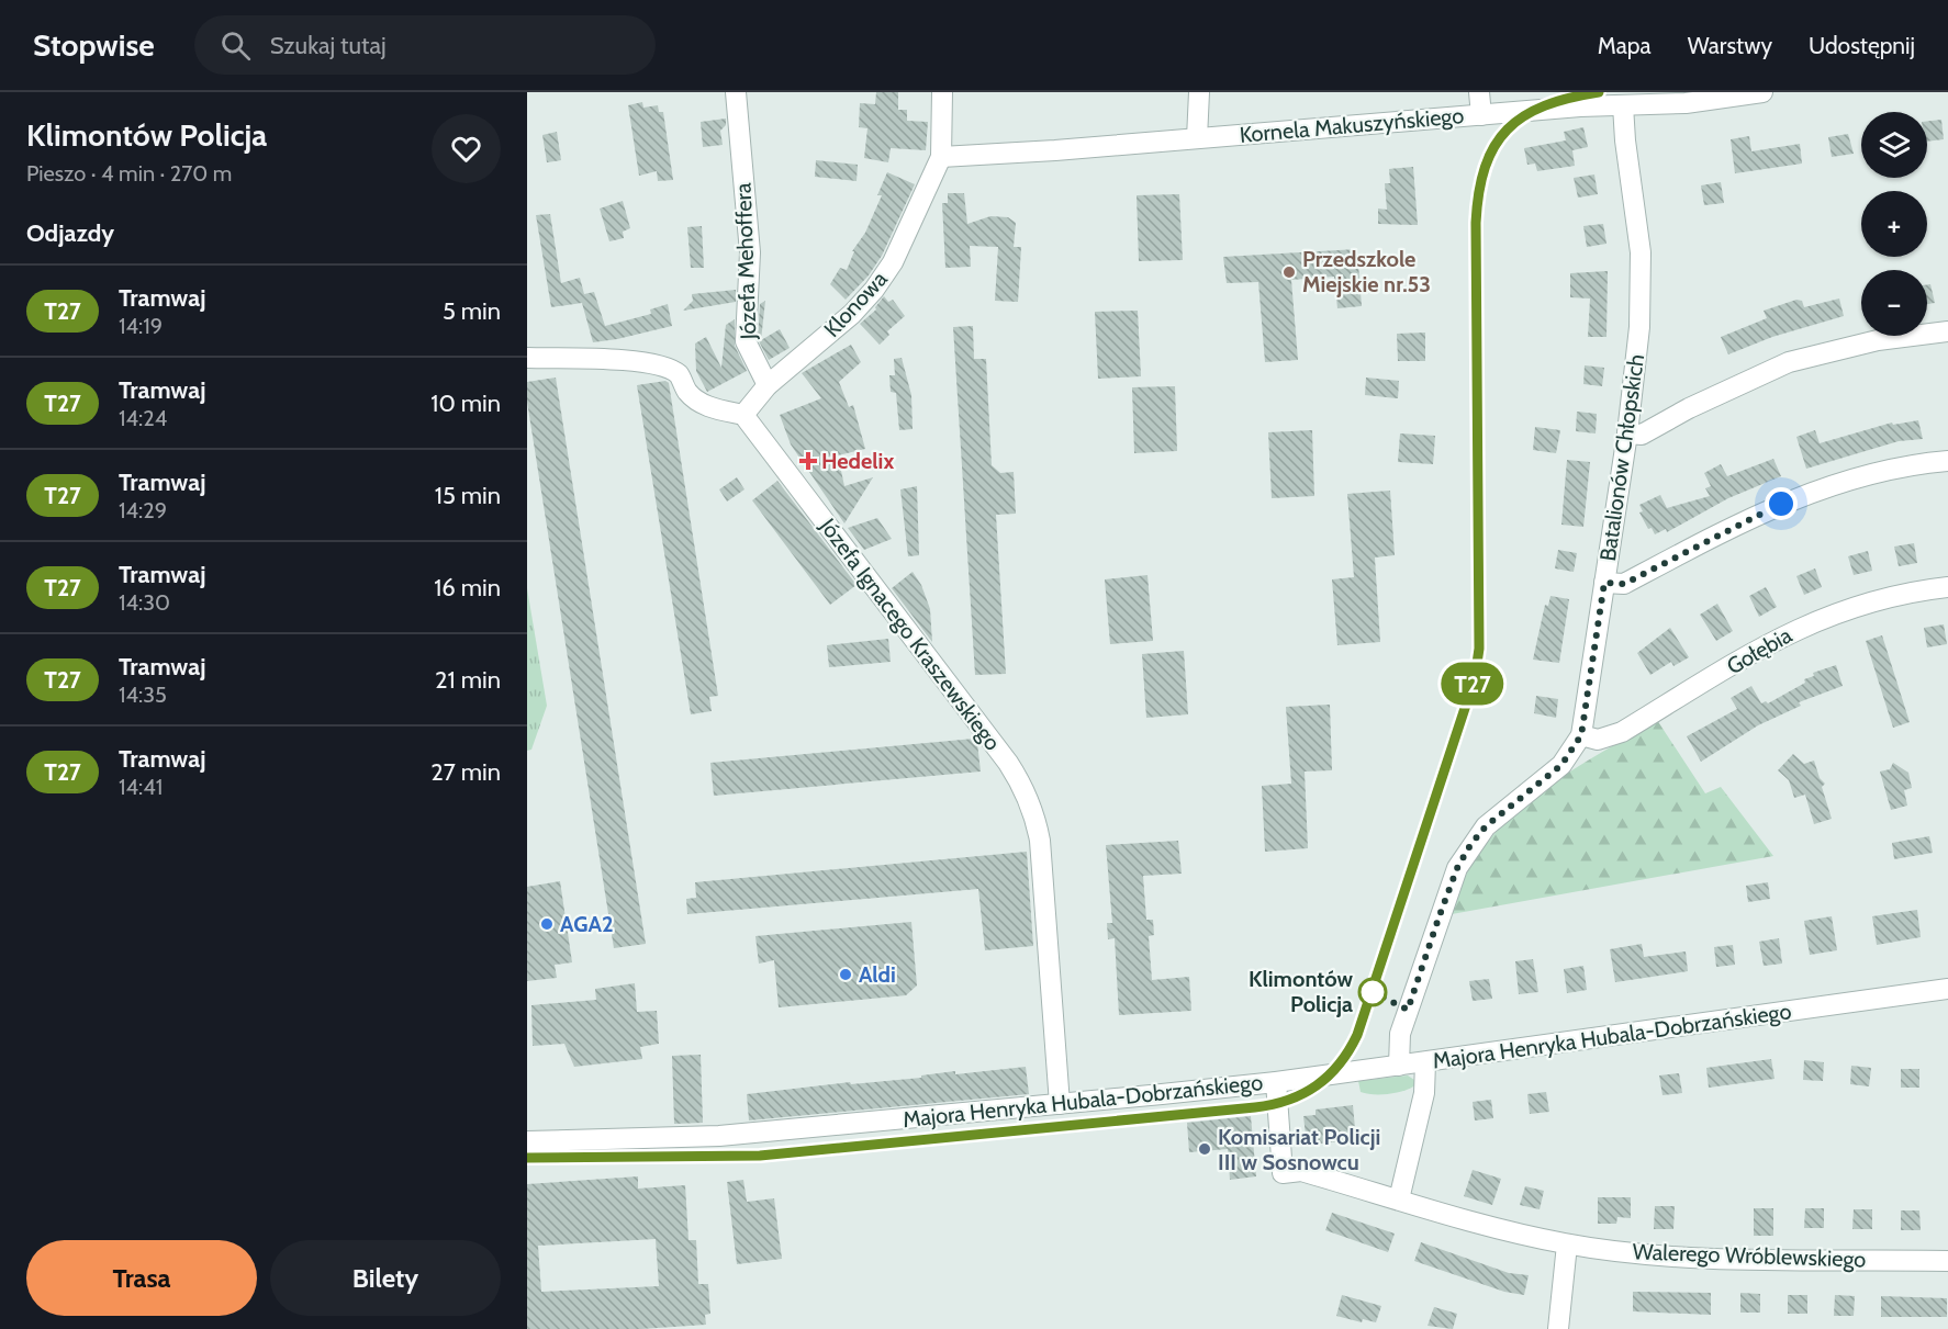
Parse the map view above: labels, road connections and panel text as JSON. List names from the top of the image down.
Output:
{
  "streets": {
    "street": [
      "Kornela Makuszyńskiego",
      "Józefa Mehoffera",
      "Klonowa",
      "Batalionów Chłopskich",
      "Józefa Ignacego Kraszewskiego",
      "Gołębia",
      "Majora Henryka Hubala-Dobrzańskiego",
      "Walerego Wróblewskiego"
    ]
  },
  "crossings": [
    ["Kornela Makuszyńskiego", "Klonowa"],
    ["Kornela Makuszyńskiego", "Batalionów Chłopskich"],
    ["Józefa Mehoffera", "Klonowa"],
    ["Klonowa", "Józefa Ignacego Kraszewskiego"],
    ["Batalionów Chłopskich", "Gołębia"],
    ["Batalionów Chłopskich", "Majora Henryka Hubala-Dobrzańskiego"],
    ["Józefa Ignacego Kraszewskiego", "Majora Henryka Hubala-Dobrzańskiego"],
    ["Majora Henryka Hubala-Dobrzańskiego", "Walerego Wróblewskiego"]
  ],
  "places": {
    "other": [
      "Przedszkole Miejskie nr.53",
      "AGA2",
      "Aldi",
      "Klimontów Policja",
      "Komisariat Policji III w Sosnowcu"
    ],
    "health": ["Hedelix"]
  },
  "lines": ["tram line T27"],
  "page": {
    "header": "Stopwise",
    "search": "Szukaj tutaj",
    "nav": ["Mapa", "Warstwy", "Udostępnij"],
    "heading": [
      ["Klimontów Policja", "Pieszo · 4 min · 270 m"],
      "Odjazdy"
    ],
    "on_map": "T27",
    "map_buttons": ["+", "−"],
    "list": [
      {
        "mark": "T27",
        "name": "Tramwaj",
        "note": "14:19",
        "value": "5 min"
      },
      {
        "mark": "T27",
        "name": "Tramwaj",
        "note": "14:24",
        "value": "10 min"
      },
      {
        "mark": "T27",
        "name": "Tramwaj",
        "note": "14:29",
        "value": "15 min"
      },
      {
        "mark": "T27",
        "name": "Tramwaj",
        "note": "14:30",
        "value": "16 min"
      },
      {
        "mark": "T27",
        "name": "Tramwaj",
        "note": "14:35",
        "value": "21 min"
      },
      {
        "mark": "T27",
        "name": "Tramwaj",
        "note": "14:41",
        "value": "27 min"
      }
    ],
    "buttons": ["Trasa", "Bilety"]
  }
}
